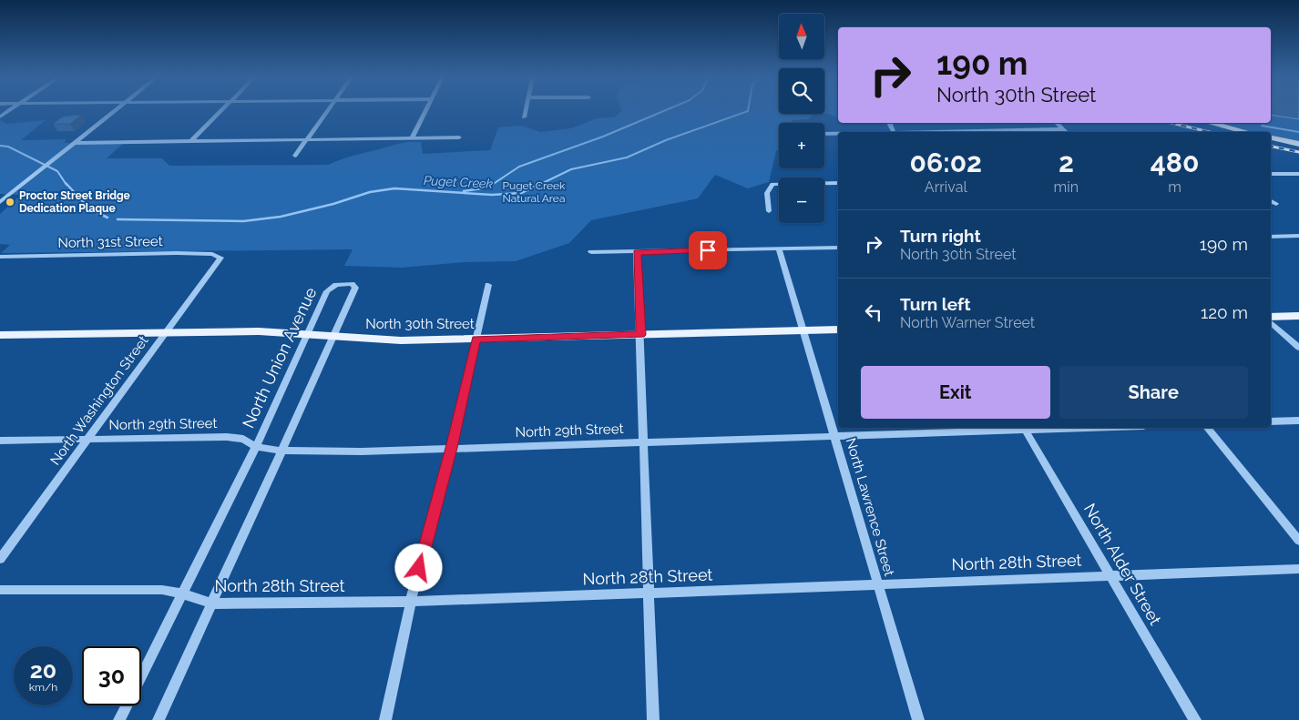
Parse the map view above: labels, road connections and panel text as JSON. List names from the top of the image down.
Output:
{
  "streets": {
    "main road": ["North 30th Street"],
    "street": [
      "North 31st Street",
      "North Union Avenue",
      "North Washington Street",
      "North 29th Street",
      "North Lawrence Street",
      "North 28th Street",
      "North Alder Street"
    ]
  },
  "crossings": [
    ["North 31st Street", "North Washington Street"],
    ["North 30th Street", "North Union Avenue"],
    ["North 30th Street", "North Washington Street"],
    ["North 30th Street", "North Lawrence Street"],
    ["North Union Avenue", "North 29th Street"],
    ["North Union Avenue", "North 28th Street"],
    ["North Washington Street", "North 29th Street"],
    ["North 29th Street", "North Lawrence Street"],
    ["North 29th Street", "North Alder Street"],
    ["North Lawrence Street", "North 28th Street"],
    ["North 28th Street", "North Alder Street"]
  ],
  "water": ["Puget Creek"],
  "parks": ["Puget Creek Natural Area"],
  "places": ["Proctor Street Bridge Dedication Plaque"],
  "north": "top",
  "page": {
    "map_buttons": ["+", "−"],
    "turn": ["190 m", "North 30th Street"],
    "eta": [
      "06:02",
      "Arrival",
      "2",
      "min",
      "480",
      "m"
    ],
    "list": [
      {
        "name": "Turn right",
        "note": "North 30th Street",
        "value": "190 m"
      },
      {
        "name": "Turn left",
        "note": "North Warner Street",
        "value": "120 m"
      }
    ],
    "buttons": ["Exit", "Share"],
    "speed": "20 km/h",
    "limit": "30"
  }
}
